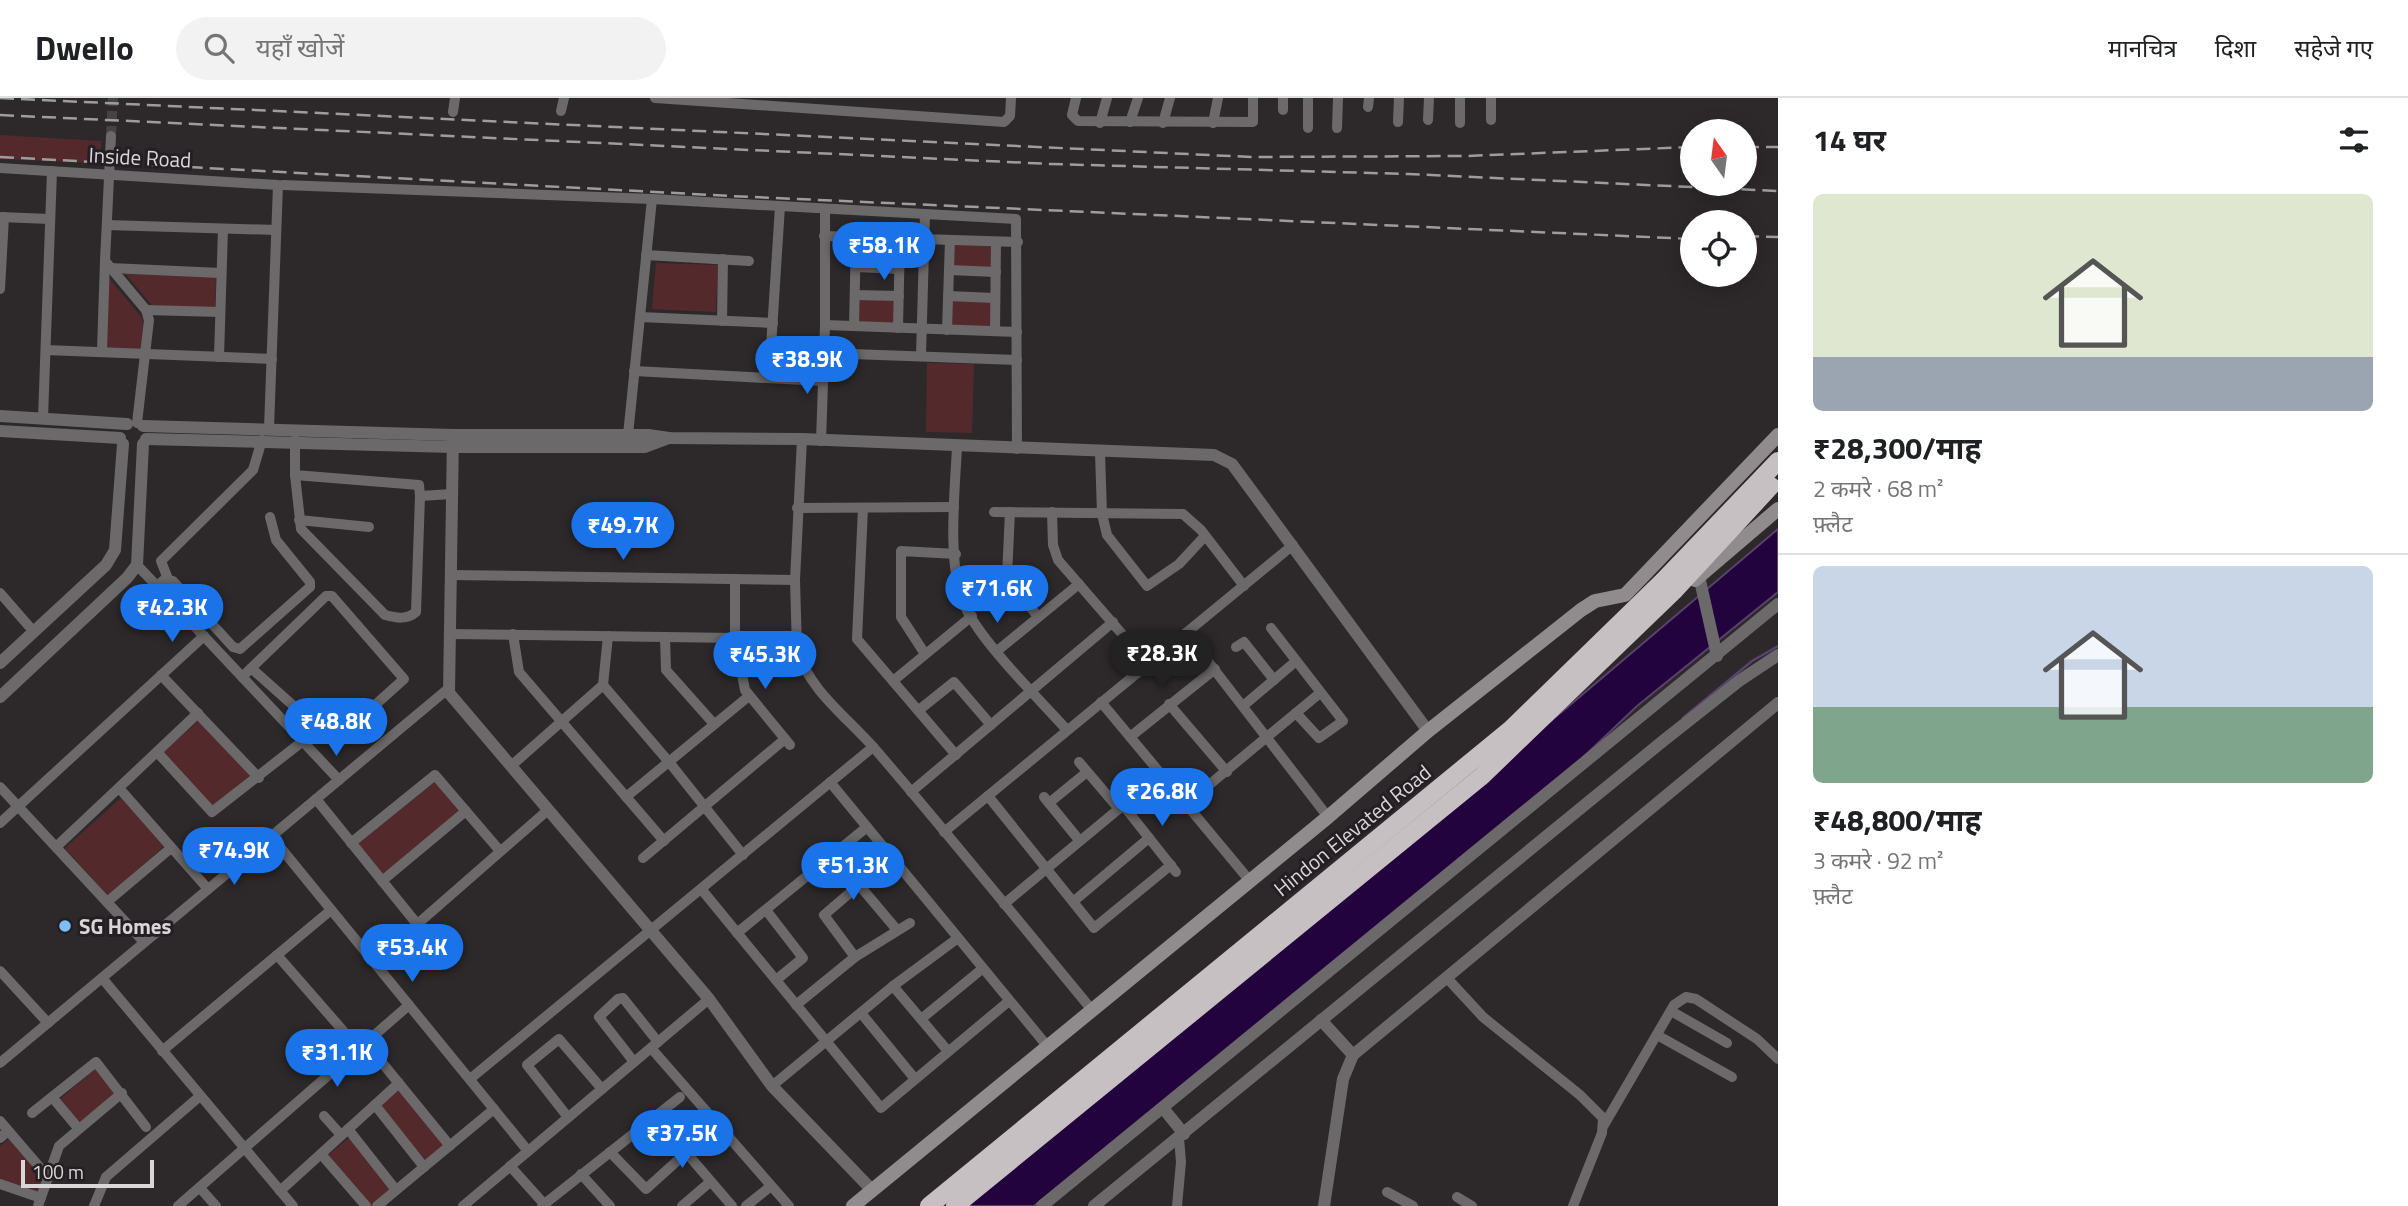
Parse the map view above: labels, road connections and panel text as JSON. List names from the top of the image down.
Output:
{
  "streets": {
    "highway": ["Hindon Elevated Road"],
    "street": ["Inside Road"]
  },
  "places": ["SG Homes"],
  "scale_bar": "100 m",
  "north": "top",
  "page": {
    "header": "Dwello",
    "search": "यहाँ खोजें",
    "nav": ["मानचित्र", "दिशा", "सहेजे गए"],
    "heading": "14 घर",
    "list": [
      {
        "name": "₹28,300/माह",
        "note": "2 कमरे · 68 m² · फ़्लैट"
      },
      {
        "name": "₹48,800/माह",
        "note": "3 कमरे · 92 m² · फ़्लैट"
      }
    ],
    "price": [
      "₹58.1K",
      "₹38.9K",
      "₹49.7K",
      "₹71.6K",
      "₹42.3K",
      "₹28.3K",
      "₹45.3K",
      "₹48.8K",
      "₹26.8K",
      "₹74.9K",
      "₹51.3K",
      "₹53.4K",
      "₹31.1K",
      "₹37.5K"
    ],
    "scale": "100 m"
  }
}
